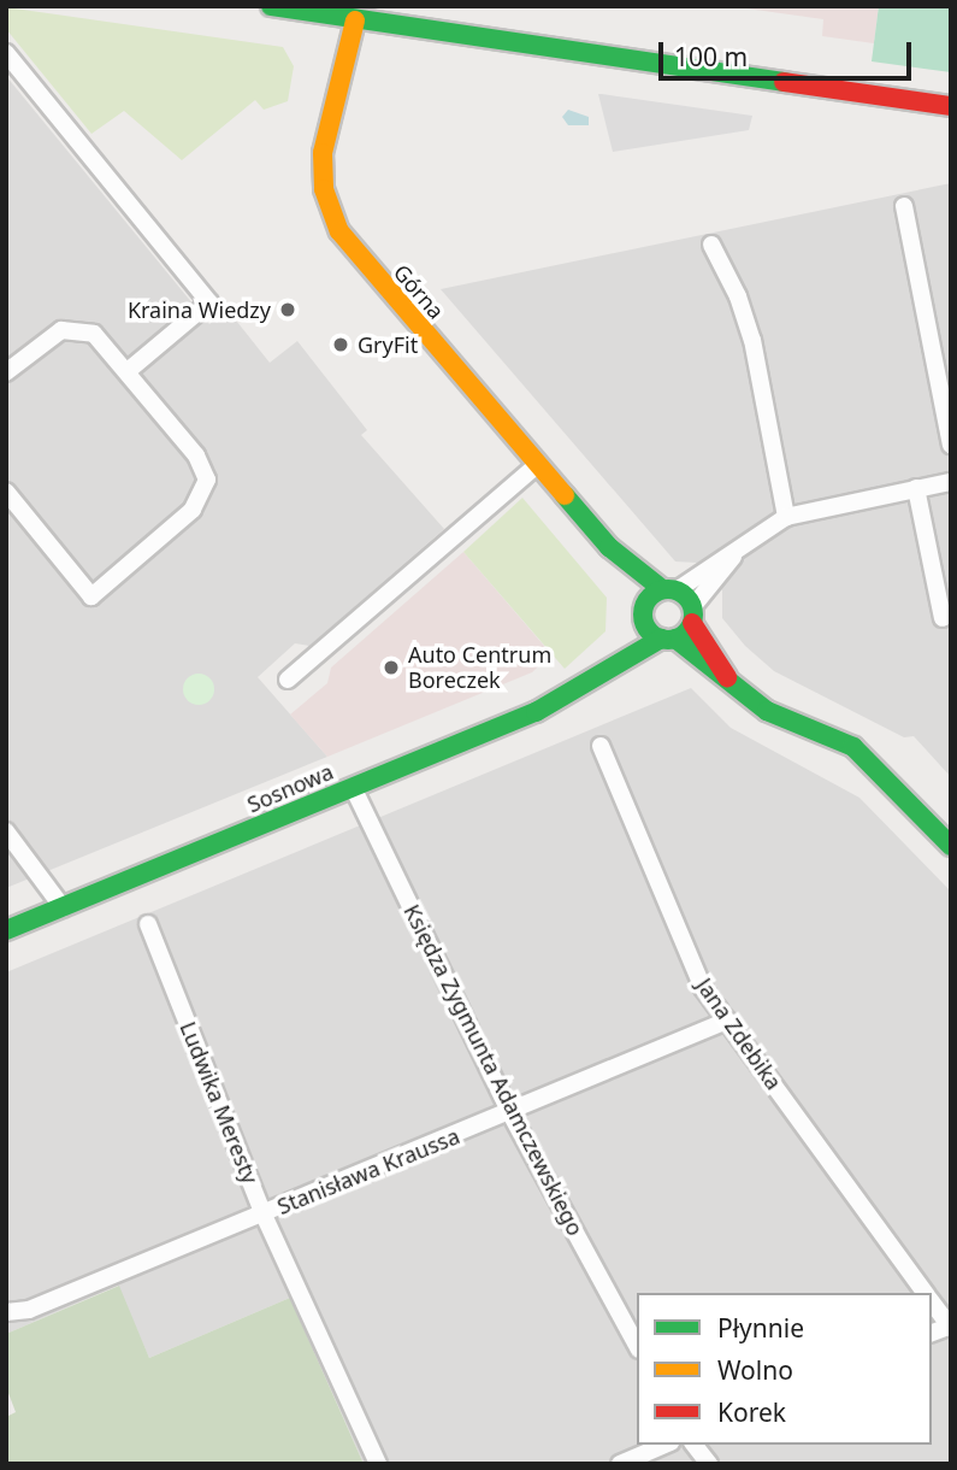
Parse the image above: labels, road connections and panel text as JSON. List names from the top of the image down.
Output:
{
  "streets": {
    "street": [
      "Górna",
      "Sosnowa",
      "Jana Zdebika",
      "Księdza Zygmunta Adamczewskiego",
      "Ludwika Meresty",
      "Stanisława Kraussa"
    ]
  },
  "crossings": [
    ["Górna", "Sosnowa"],
    ["Sosnowa", "Księdza Zygmunta Adamczewskiego"],
    ["Jana Zdebika", "Stanisława Kraussa"],
    ["Księdza Zygmunta Adamczewskiego", "Stanisława Kraussa"],
    ["Ludwika Meresty", "Stanisława Kraussa"]
  ],
  "places": ["Kraina Wiedzy", "GryFit", "Auto Centrum Boreczek"],
  "legend": ["Płynnie", "Wolno", "Korek"],
  "scale_bar": "100 m"
}
